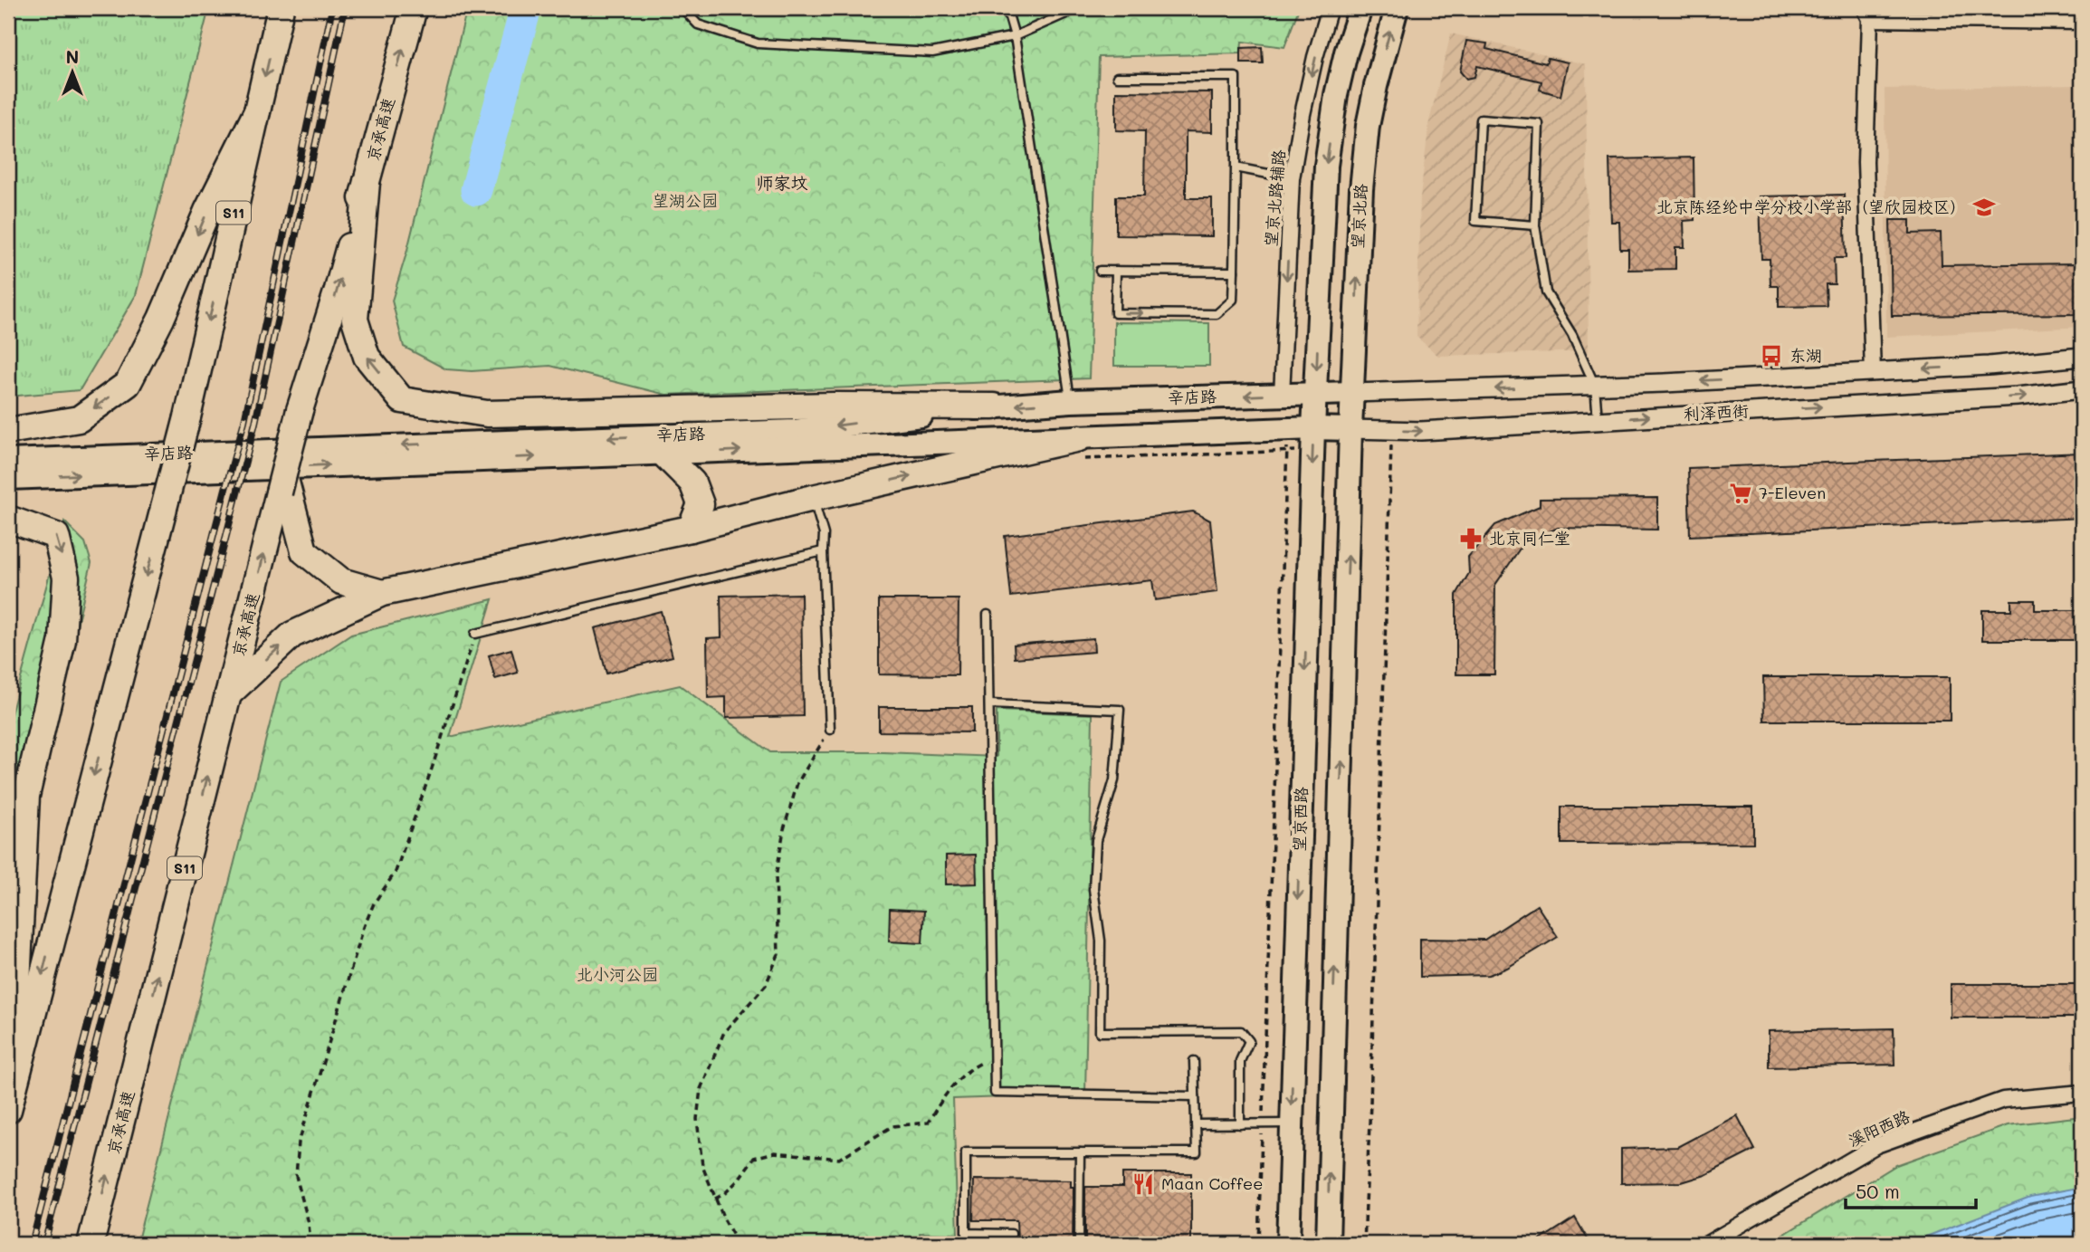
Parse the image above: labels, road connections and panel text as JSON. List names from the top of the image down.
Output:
{
  "streets": {
    "highway": ["京承高速", "S11"],
    "main road": ["望京北路", "辛店路", "望京西路"],
    "street": ["望京北路辅路", "利泽西街", "溪阳西路"]
  },
  "crossings": [
    ["望京北路辅路", "辛店路"],
    ["望京北路", "辛店路"],
    ["望京北路", "利泽西街"],
    ["辛店路", "利泽西街"],
    ["辛店路", "望京西路"]
  ],
  "one_way": ["望京北路辅路"],
  "districts": ["师家坟"],
  "parks": ["望湖公园", "北小河公园"],
  "places": {
    "school or university": ["北京陈经纶中学分校小学部（望欣园校区）"],
    "bus stop": ["东湖"],
    "supermarket": ["7-Eleven"],
    "pharmacy": ["北京同仁堂"],
    "restaurant": ["Maan Coffee"]
  },
  "scale_bar": "50 m",
  "north": "top"
}
